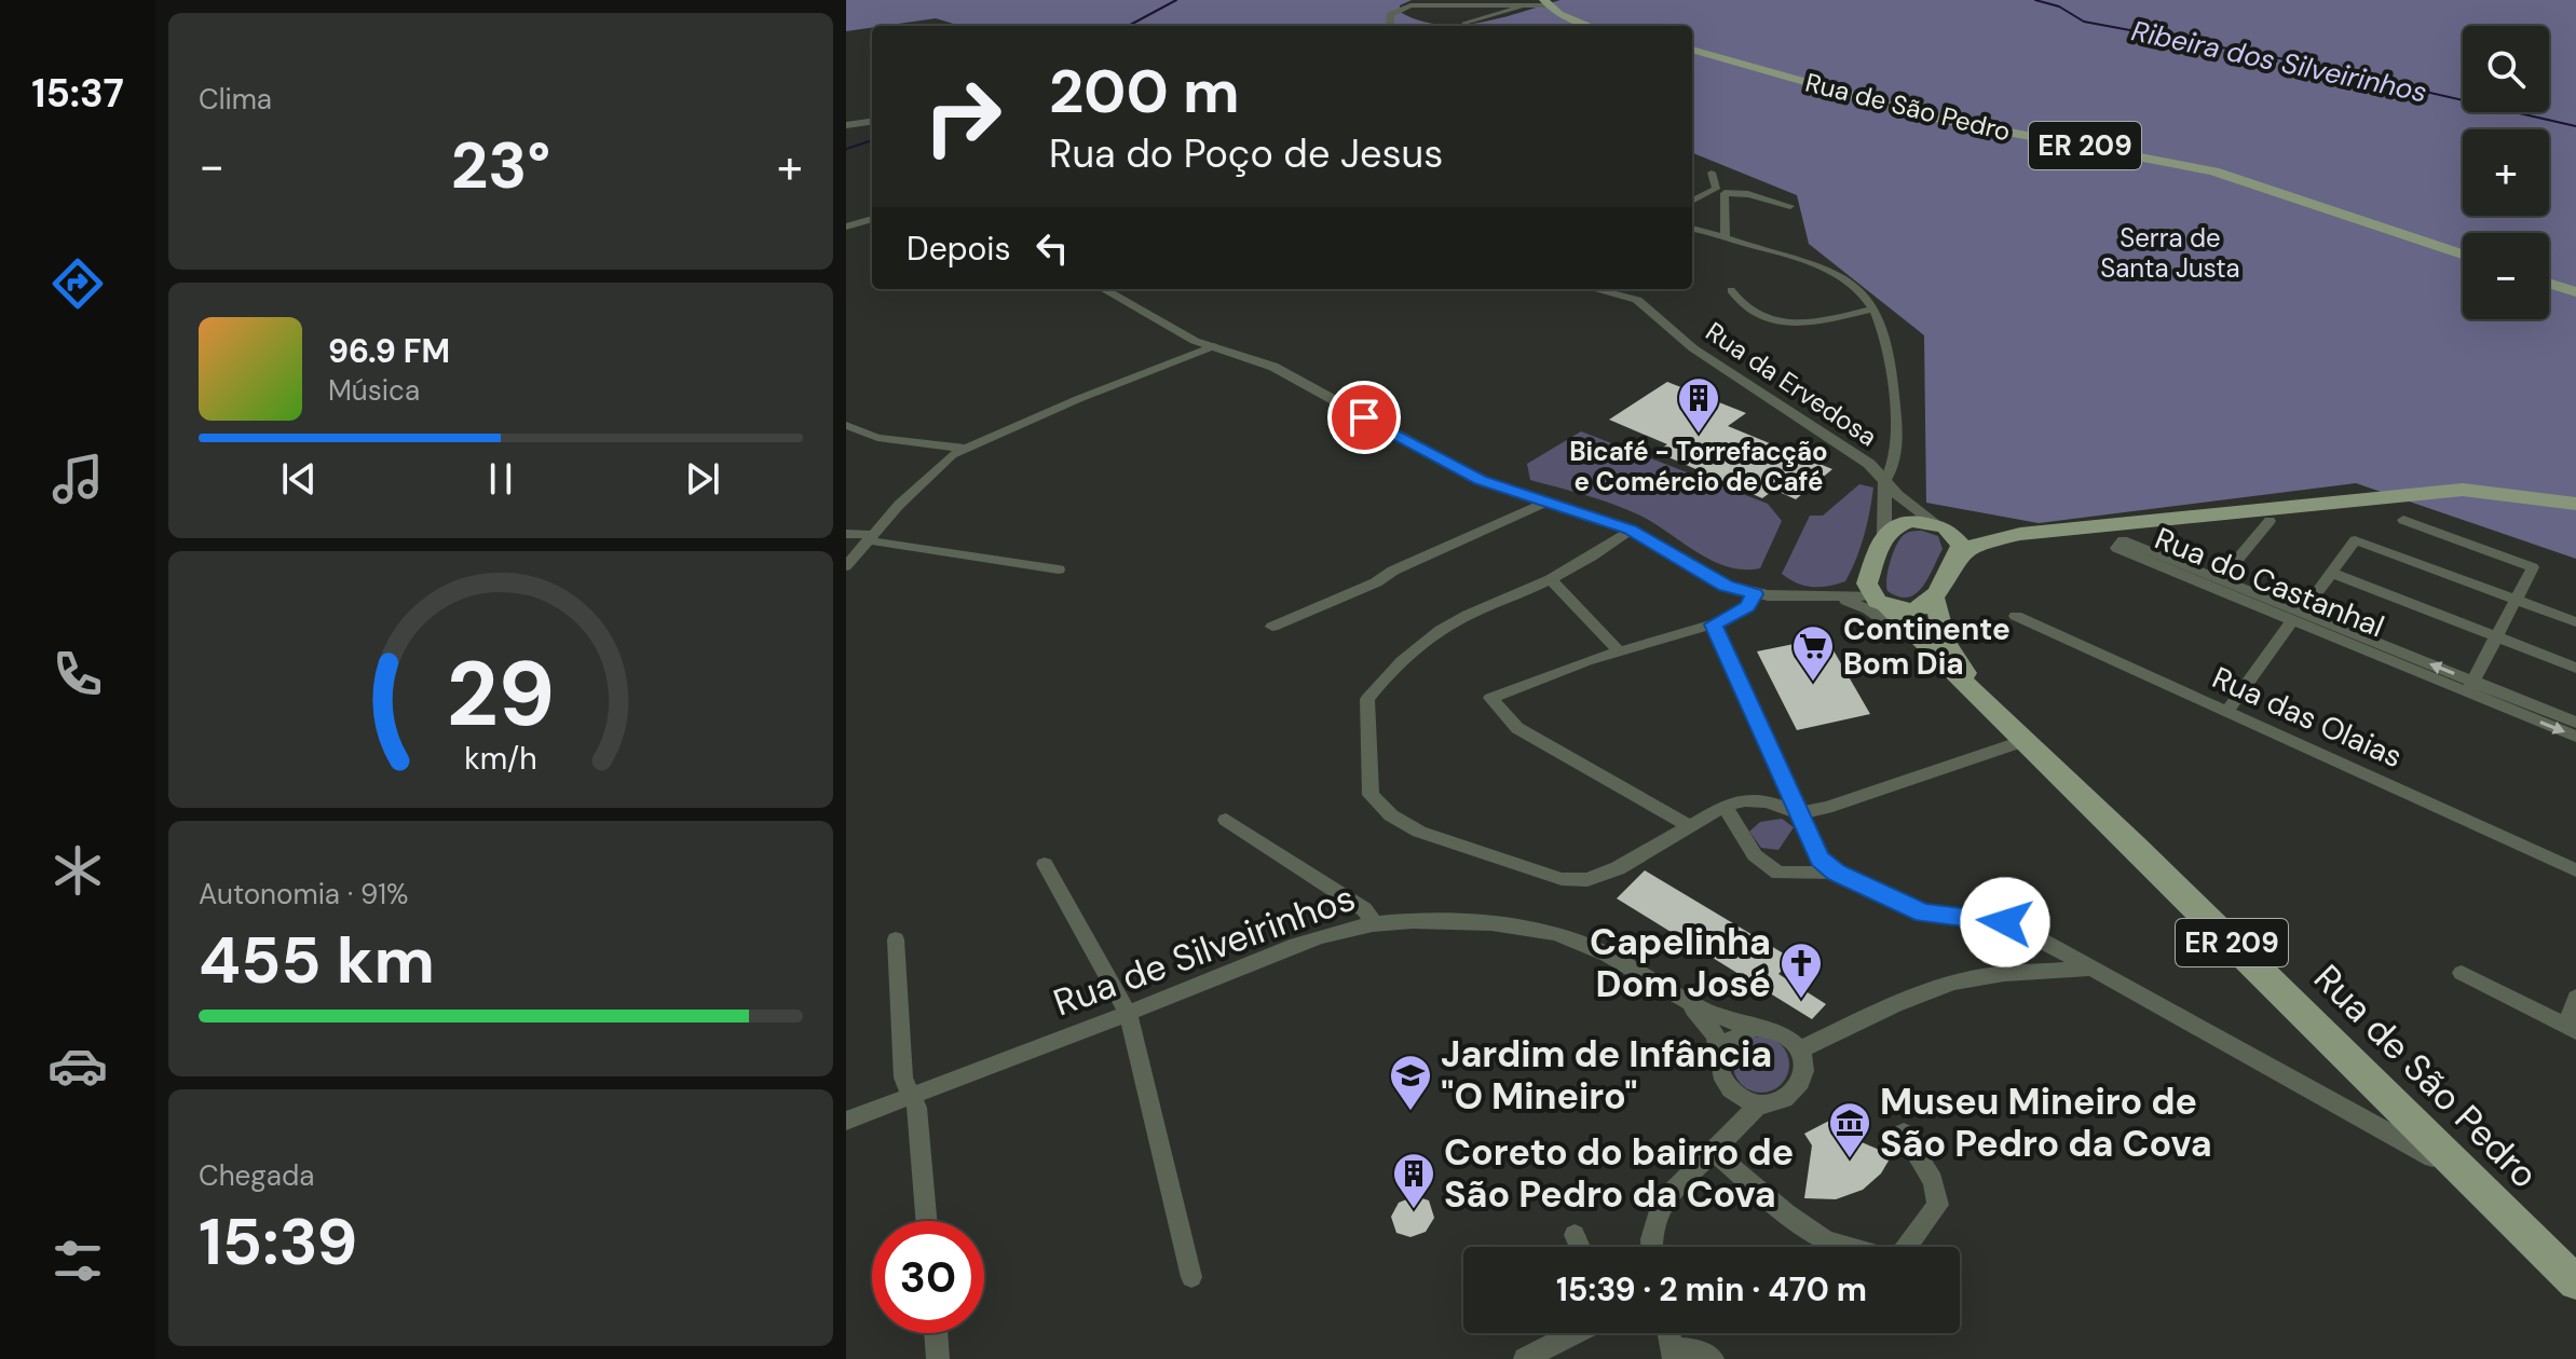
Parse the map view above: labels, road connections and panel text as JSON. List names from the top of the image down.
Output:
{
  "streets": {
    "main road": ["Rua de São Pedro", "ER 209"],
    "street": [
      "Rua da Ervedosa",
      "Rua do Castanhal",
      "Rua das Olaias",
      "Rua de Silveirinhos"
    ]
  },
  "crossings": [
    ["Rua de São Pedro", "Rua da Ervedosa"]
  ],
  "water": ["Ribeira dos Silveirinhos"],
  "parks": ["Serra de Santa Justa"],
  "places": {
    "building": ["Bicafé - Torrefacção e Comércio de Café", "Coreto do bairro de São Pedro da Cova"],
    "supermarket": ["Continente Bom Dia"],
    "church": ["Capelinha Dom José"],
    "school or university": ["Jardim de Infância \"O Mineiro\""],
    "museum": ["Museu Mineiro de São Pedro da Cova"]
  },
  "page": {
    "tabs": "15:37",
    "tile": [
      "Clima",
      ["Autonomia · 91%", "455 km"],
      ["Chegada", "15:39"]
    ],
    "map_buttons": ["+", "−"],
    "turn": ["200 m", "Rua do Poço de Jesus"],
    "heat": ["−", "23°", "+"],
    "then": "Depois",
    "song": ["96.9 FM", "Música"],
    "limit": "30",
    "trip": "15:39 · 2 min · 470 m",
    "gauge": ["29", "km/h"]
  }
}
